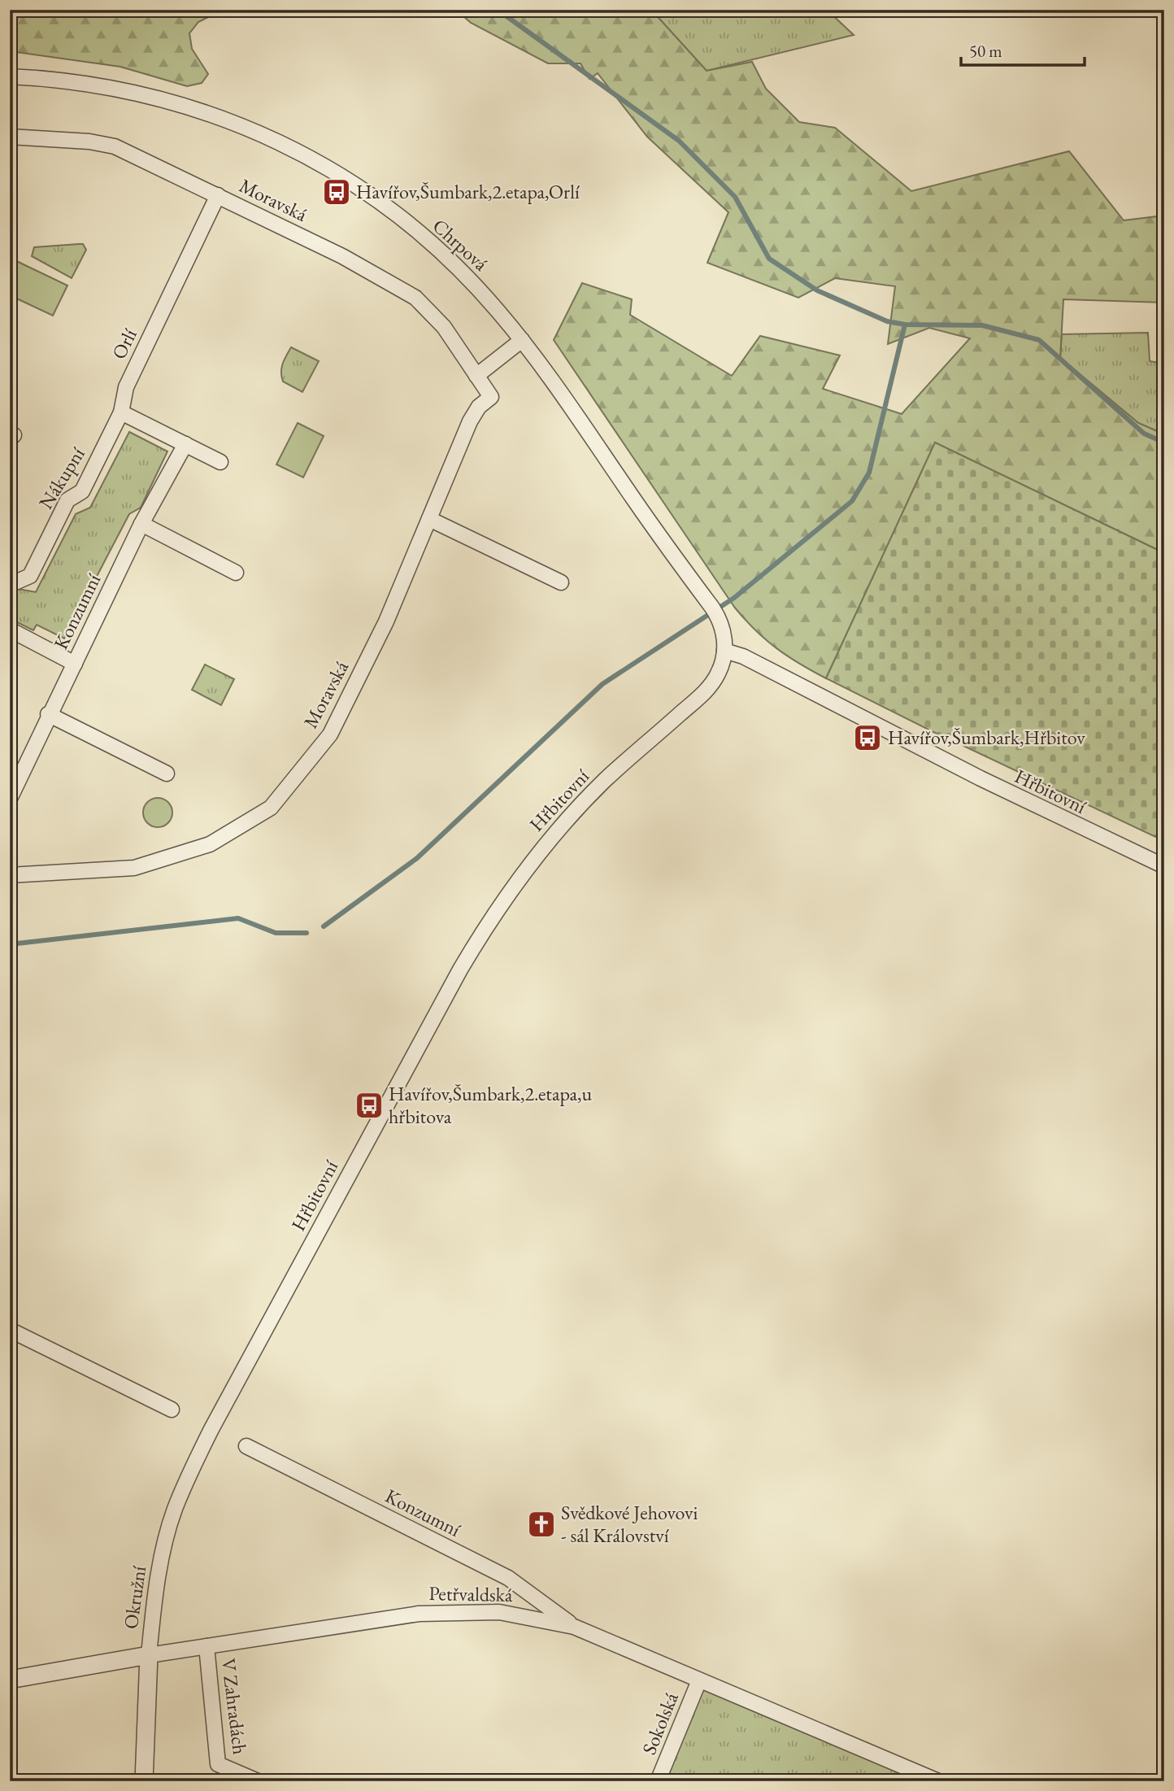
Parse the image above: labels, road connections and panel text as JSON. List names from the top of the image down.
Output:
{
  "streets": {
    "street": [
      "Moravská",
      "Chrpová",
      "Orlí",
      "Nákupní",
      "Konzumní",
      "Hřbitovní",
      "Petřvaldská",
      "Okružní",
      "V Zahradách",
      "Sokolská"
    ]
  },
  "crossings": [
    ["Moravská", "Orlí"],
    ["Chrpová", "Hřbitovní"],
    ["Orlí", "Nákupní"],
    ["Konzumní", "Petřvaldská"],
    ["Hřbitovní", "Okružní"],
    ["Petřvaldská", "Okružní"],
    ["Petřvaldská", "V Zahradách"],
    ["Petřvaldská", "Sokolská"]
  ],
  "places": {
    "bus stop": ["Havířov,Šumbark,2.etapa,Orlí", "Havířov,Šumbark,Hřbitov", "Havířov,Šumbark,2.etapa,u hřbitova"],
    "church": ["Svědkové Jehovovi - sál Království"]
  },
  "scale_bar": "50 m"
}
